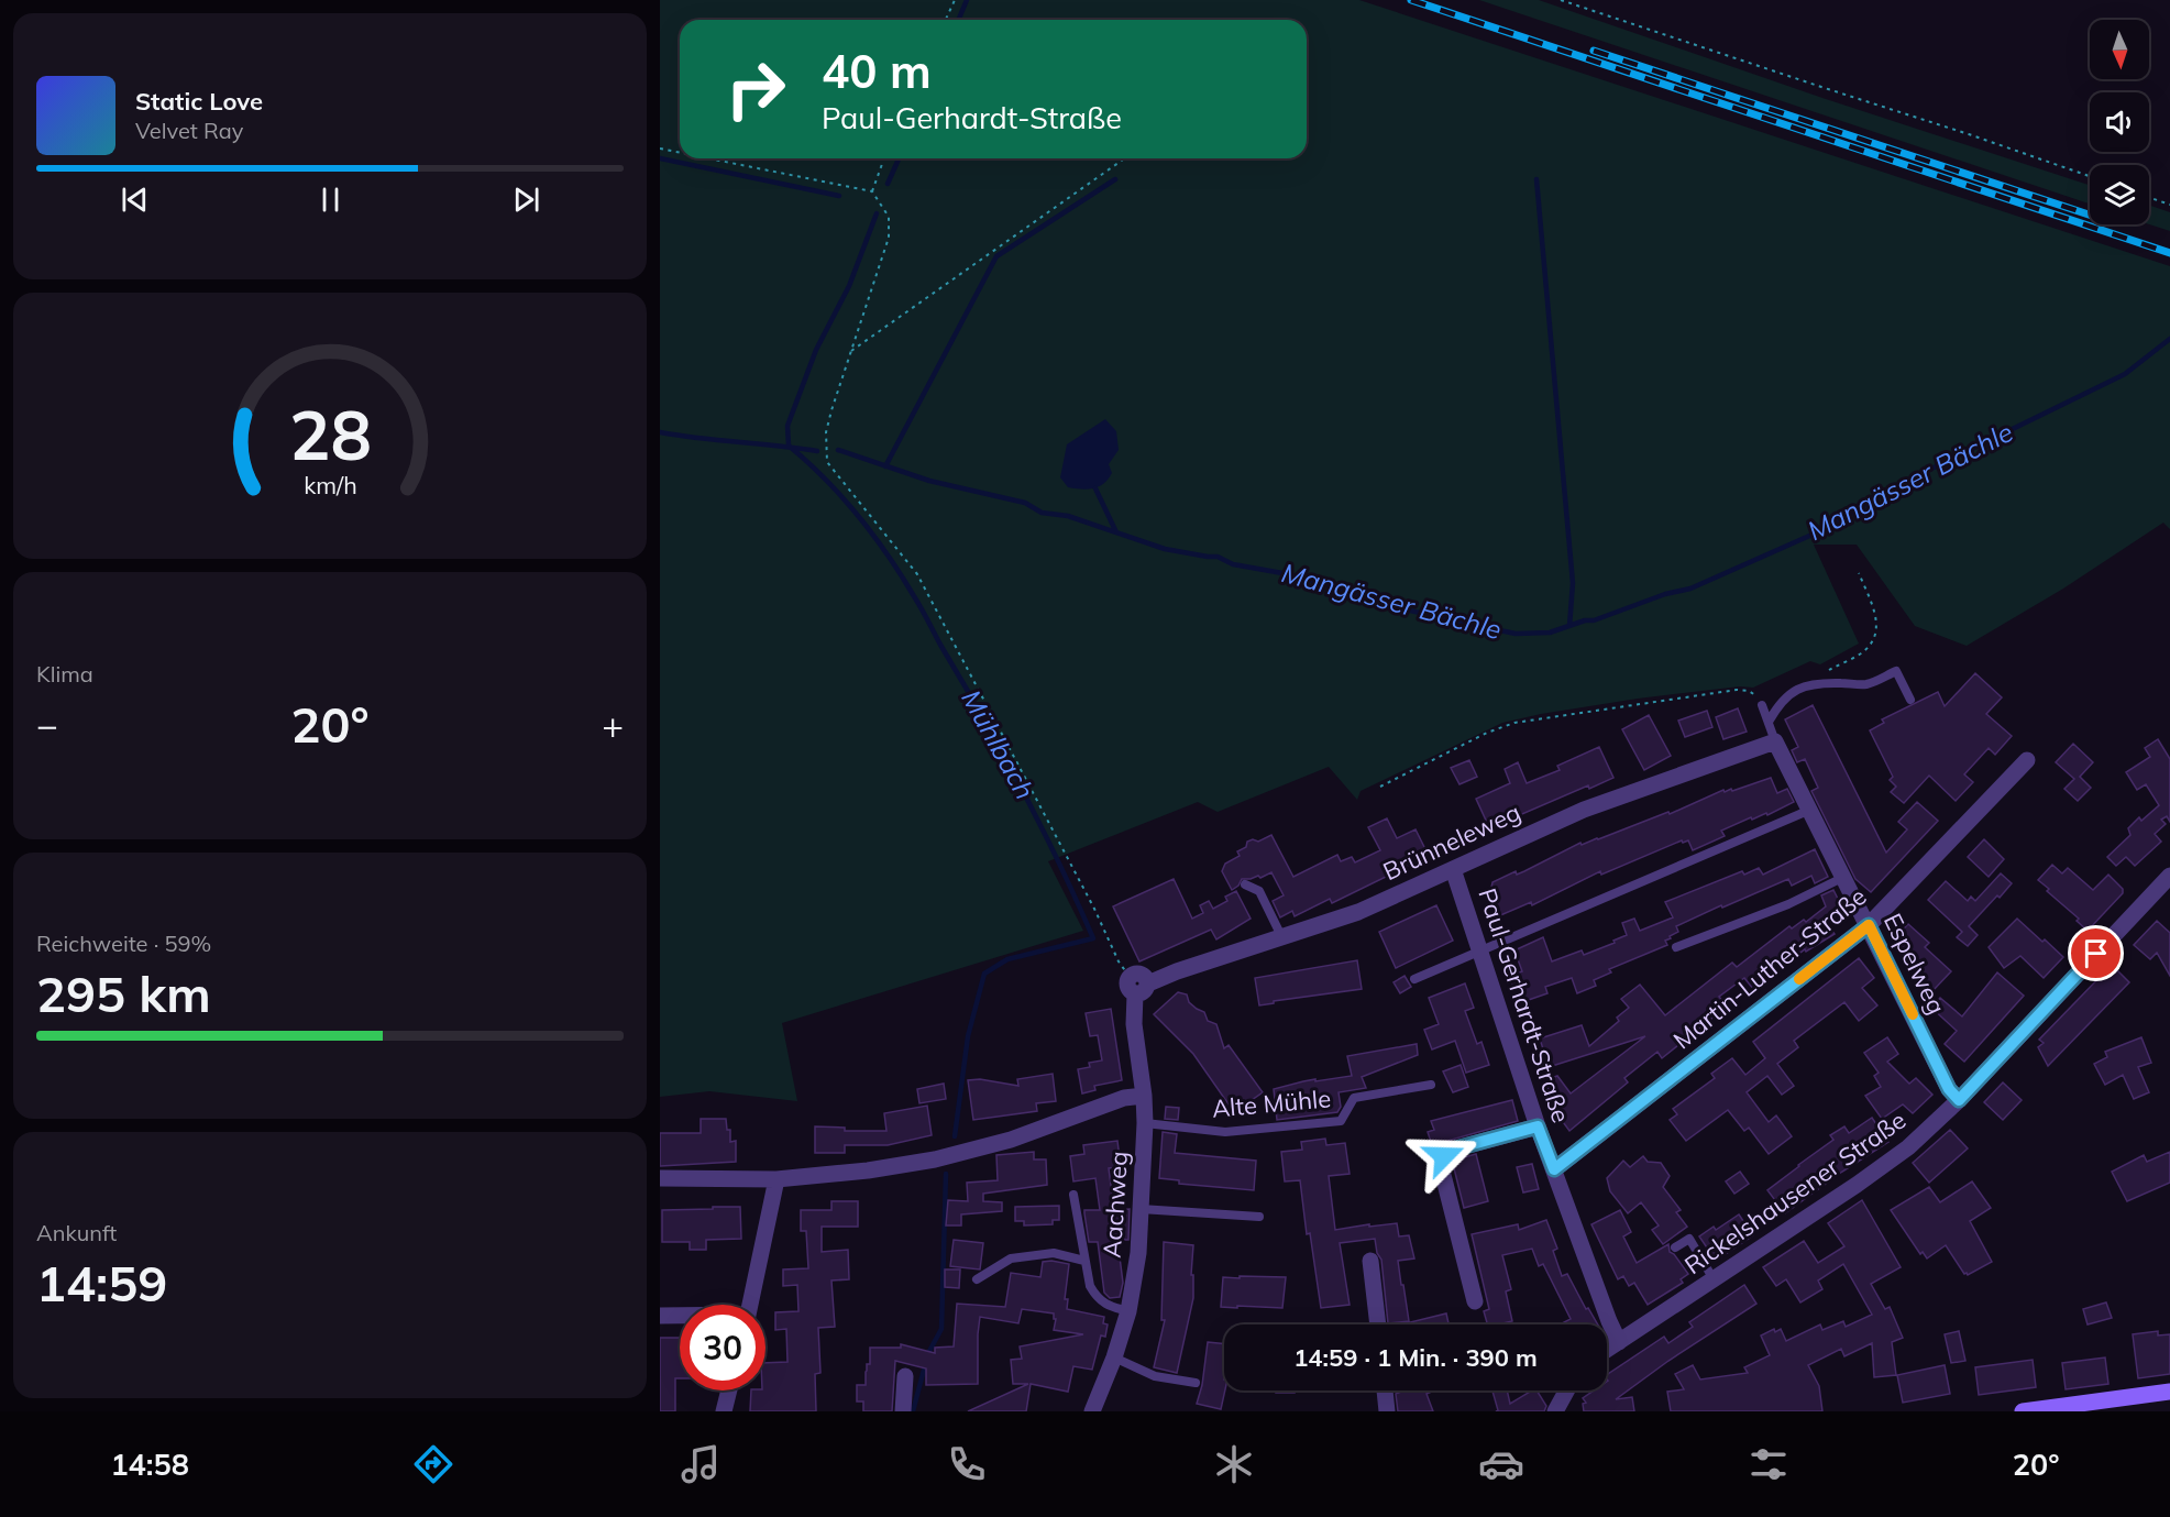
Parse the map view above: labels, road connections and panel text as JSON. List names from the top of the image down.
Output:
{
  "streets": {
    "street": [
      "Brünneleweg",
      "Espelweg",
      "Martin-Luther-Straße",
      "Paul-Gerhardt-Straße",
      "Rickelshausener Straße",
      "Aachweg"
    ],
    "lane": ["Alte Mühle"]
  },
  "crossings": [
    ["Brünneleweg", "Espelweg"],
    ["Brünneleweg", "Paul-Gerhardt-Straße"],
    ["Brünneleweg", "Aachweg"],
    ["Espelweg", "Martin-Luther-Straße"],
    ["Espelweg", "Rickelshausener Straße"],
    ["Martin-Luther-Straße", "Paul-Gerhardt-Straße"],
    ["Paul-Gerhardt-Straße", "Rickelshausener Straße"],
    ["Alte Mühle", "Aachweg"]
  ],
  "water": ["Mangässer Bächle", "Mühlbach"],
  "north": "bottom",
  "page": {
    "turn": ["40 m", "Paul-Gerhardt-Straße"],
    "song": ["Static Love", "Velvet Ray"],
    "tile": [
      "Klima",
      ["Reichweite · 59%", "295 km"],
      ["Ankunft", "14:59"]
    ],
    "heat": ["−", "20°", "+"],
    "limit": "30",
    "trip": "14:59 · 1 Min. · 390 m",
    "tabs": ["14:58", "20°"],
    "gauge": ["28", "km/h"]
  }
}
